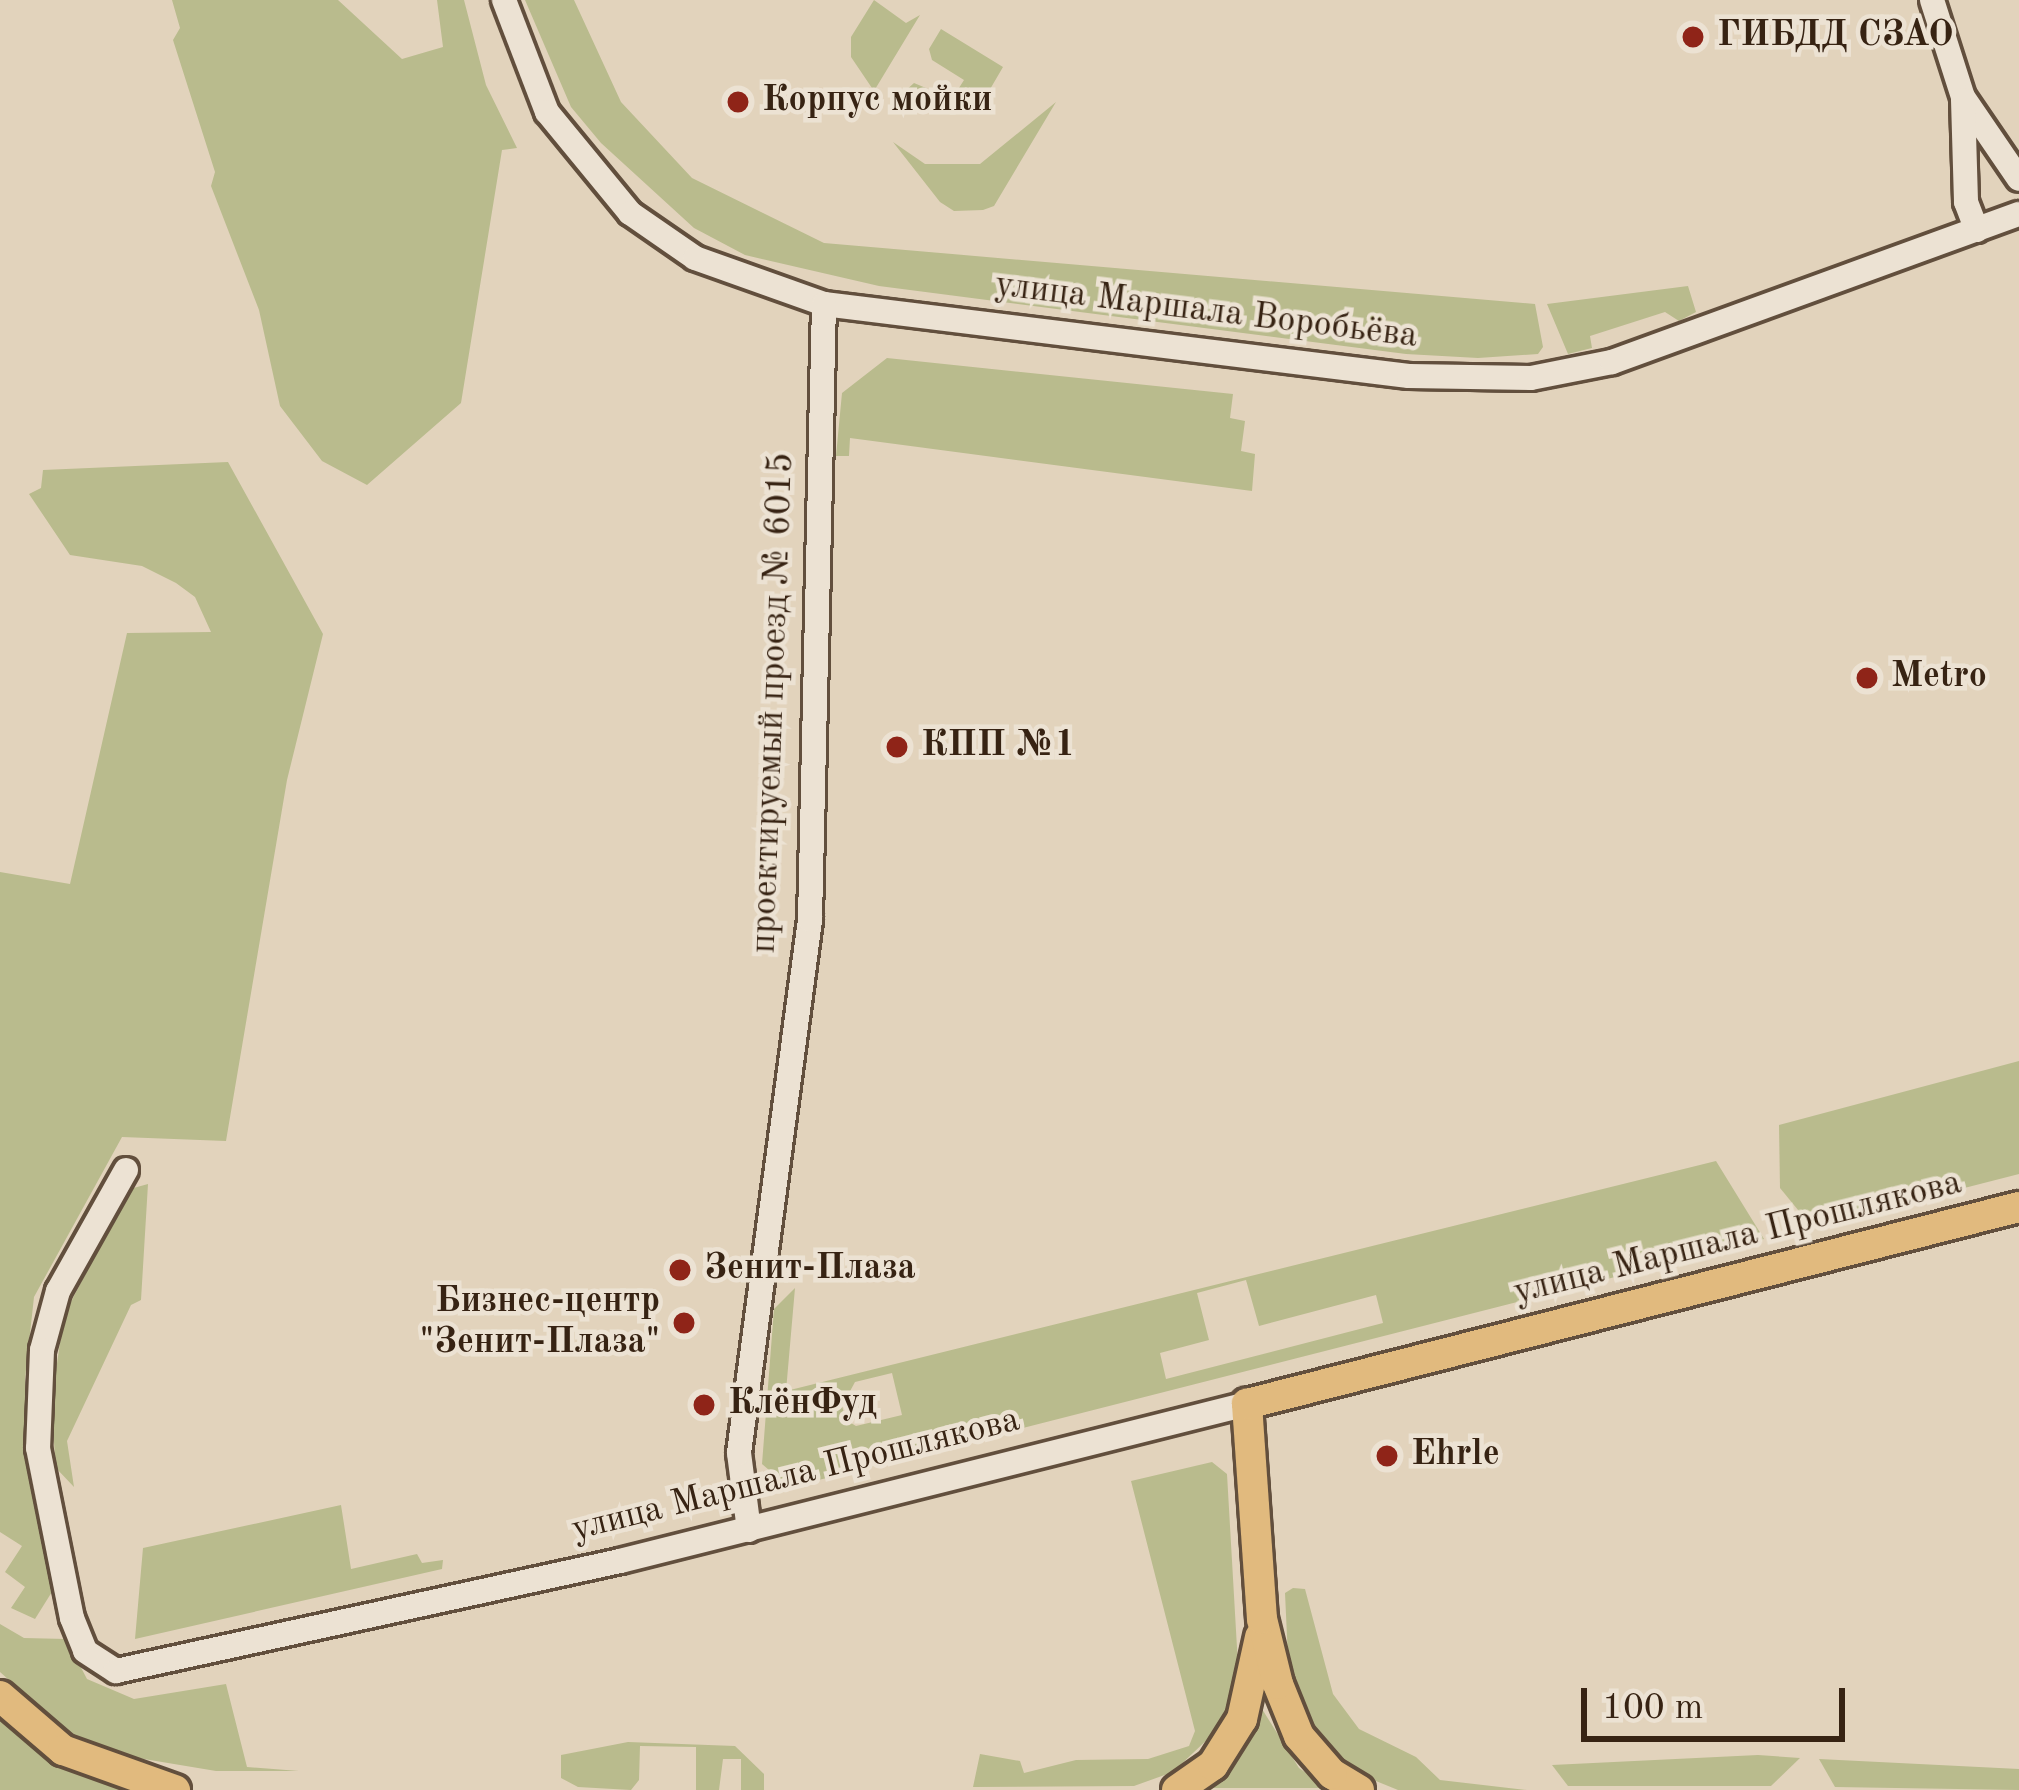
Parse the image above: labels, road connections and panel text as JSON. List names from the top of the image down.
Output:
{
  "streets": {
    "main road": ["улица Маршала Прошлякова"],
    "street": ["улица Маршала Воробьёва", "проектируемый проезд № 6015"]
  },
  "crossings": [
    ["улица Маршала Воробьёва", "проектируемый проезд № 6015"],
    ["проектируемый проезд № 6015", "улица Маршала Прошлякова"]
  ],
  "places": [
    "ГИБДД СЗАО",
    "Корпус мойки",
    "Metro",
    "КПП №1",
    "Зенит-Плаза",
    "Бизнес-центр \"Зенит-Плаза\"",
    "КлёнФуд",
    "Ehrle"
  ],
  "scale_bar": "100 m"
}
